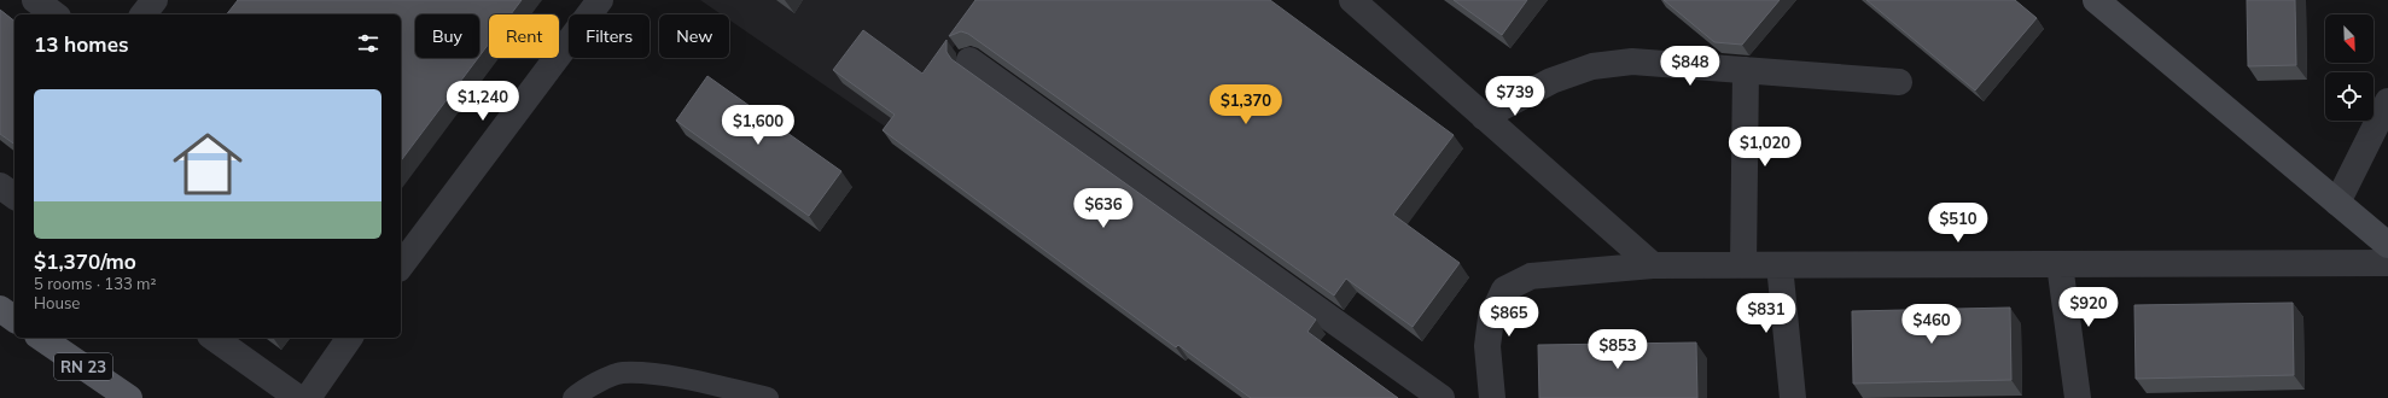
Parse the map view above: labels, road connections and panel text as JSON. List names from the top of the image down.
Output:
{
  "streets": {
    "main road": ["RN 23"]
  },
  "north": "bottom right",
  "page": {
    "chip": [
      "Buy",
      "Rent",
      "Filters",
      "New"
    ],
    "heading": "13 homes",
    "price": [
      "$848",
      "$739",
      "$1,240",
      "$1,370",
      "$1,600",
      "$1,020",
      "$636",
      "$510",
      "$920",
      "$831",
      "$865",
      "$460",
      "$853"
    ],
    "list": [
      {
        "name": "$1,370/mo",
        "note": "5 rooms · 133 m² · House"
      }
    ]
  }
}
